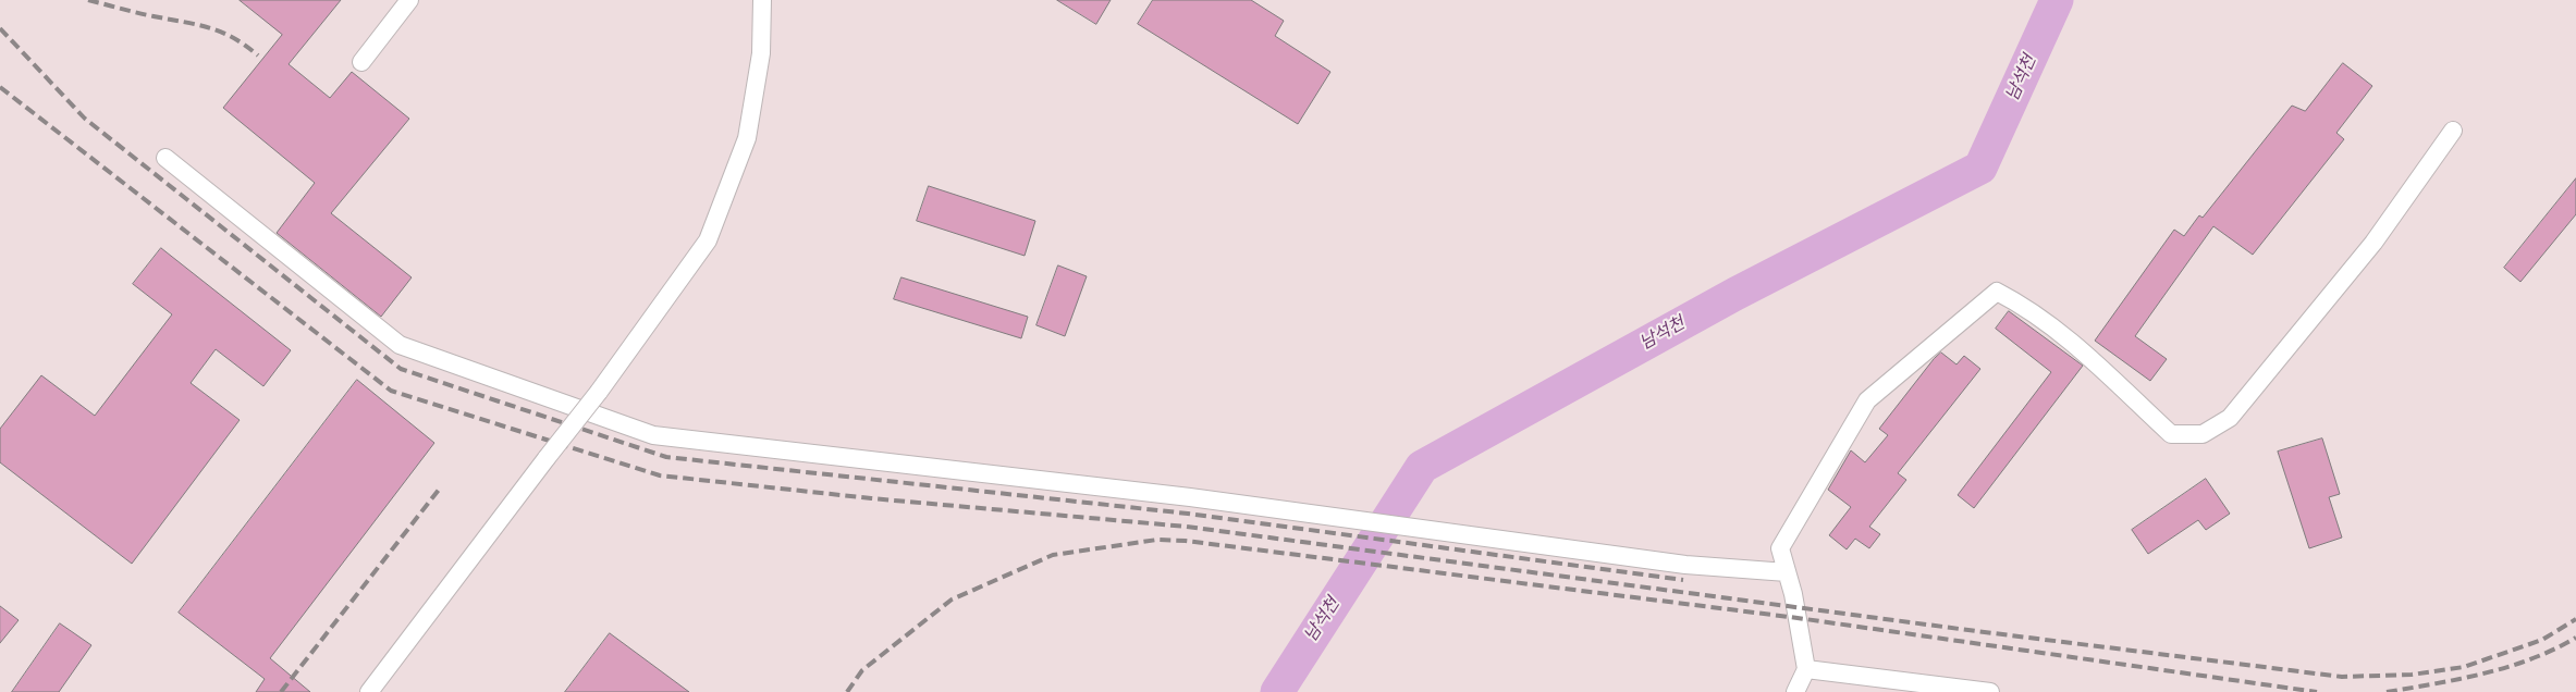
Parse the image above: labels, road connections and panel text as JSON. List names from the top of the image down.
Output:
{
  "water": ["남석천"]
}
